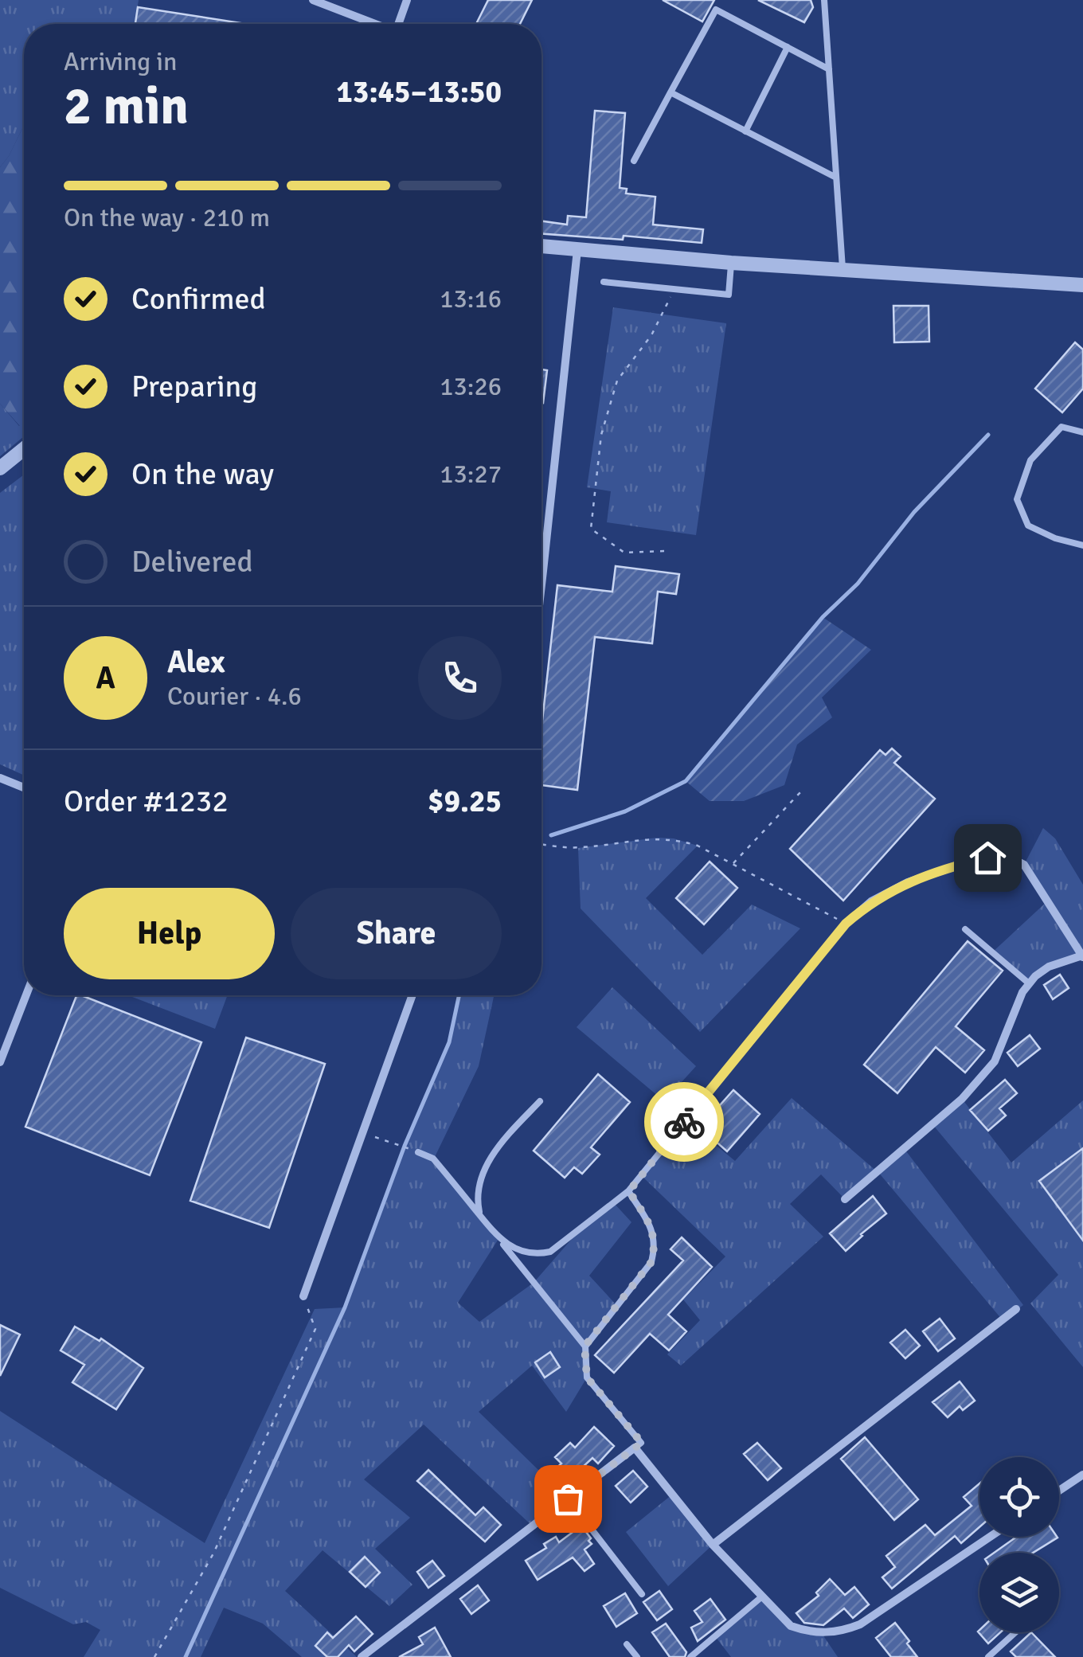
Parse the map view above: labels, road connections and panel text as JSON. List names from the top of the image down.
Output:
{
  "page": {
    "heading": ["2 min", "Arriving in", "13:45–13:50"],
    "panel": [
      "Alex",
      "Courier · 4.6",
      "Order #1232",
      "$9.25"
    ],
    "bar": "On the way · 210 m",
    "list": [
      ["Confirmed", "13:16"],
      ["Preparing", "13:26"],
      ["On the way", "13:27"],
      "Delivered"
    ],
    "round": "A",
    "buttons": ["Help", "Share"]
  }
}
